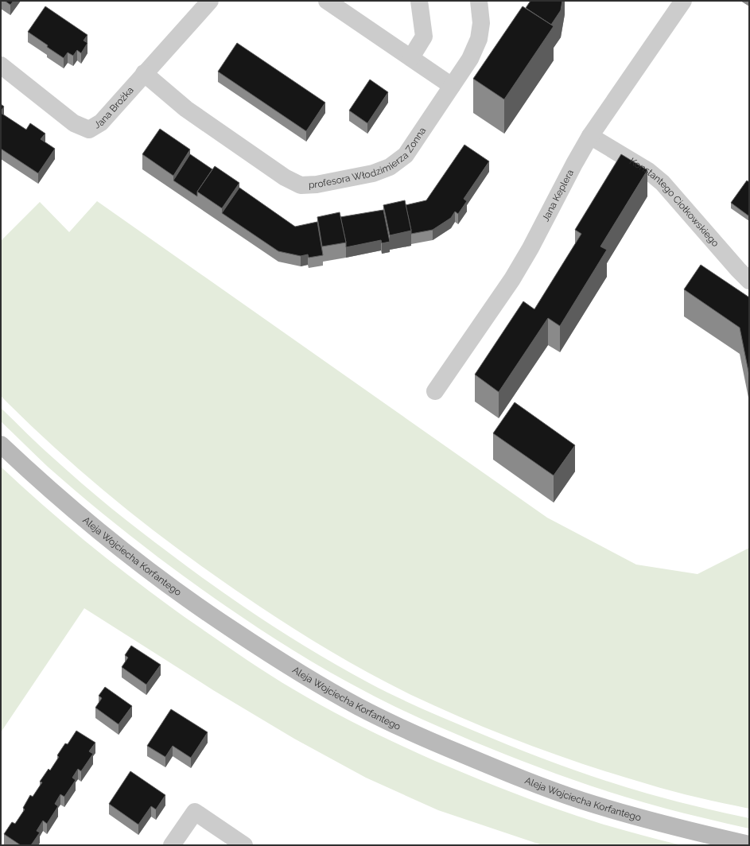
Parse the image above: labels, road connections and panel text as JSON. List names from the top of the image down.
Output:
{
  "streets": {
    "main road": ["Aleja Wojciecha Korfantego"],
    "street": [
      "Jana Brożka",
      "profesora Włodzimierza Zonna",
      "Jana Keplera",
      "Konstantego Ciołkowskiego"
    ]
  },
  "crossings": [
    ["Jana Brożka", "profesora Włodzimierza Zonna"],
    ["Jana Keplera", "Konstantego Ciołkowskiego"]
  ]
}
